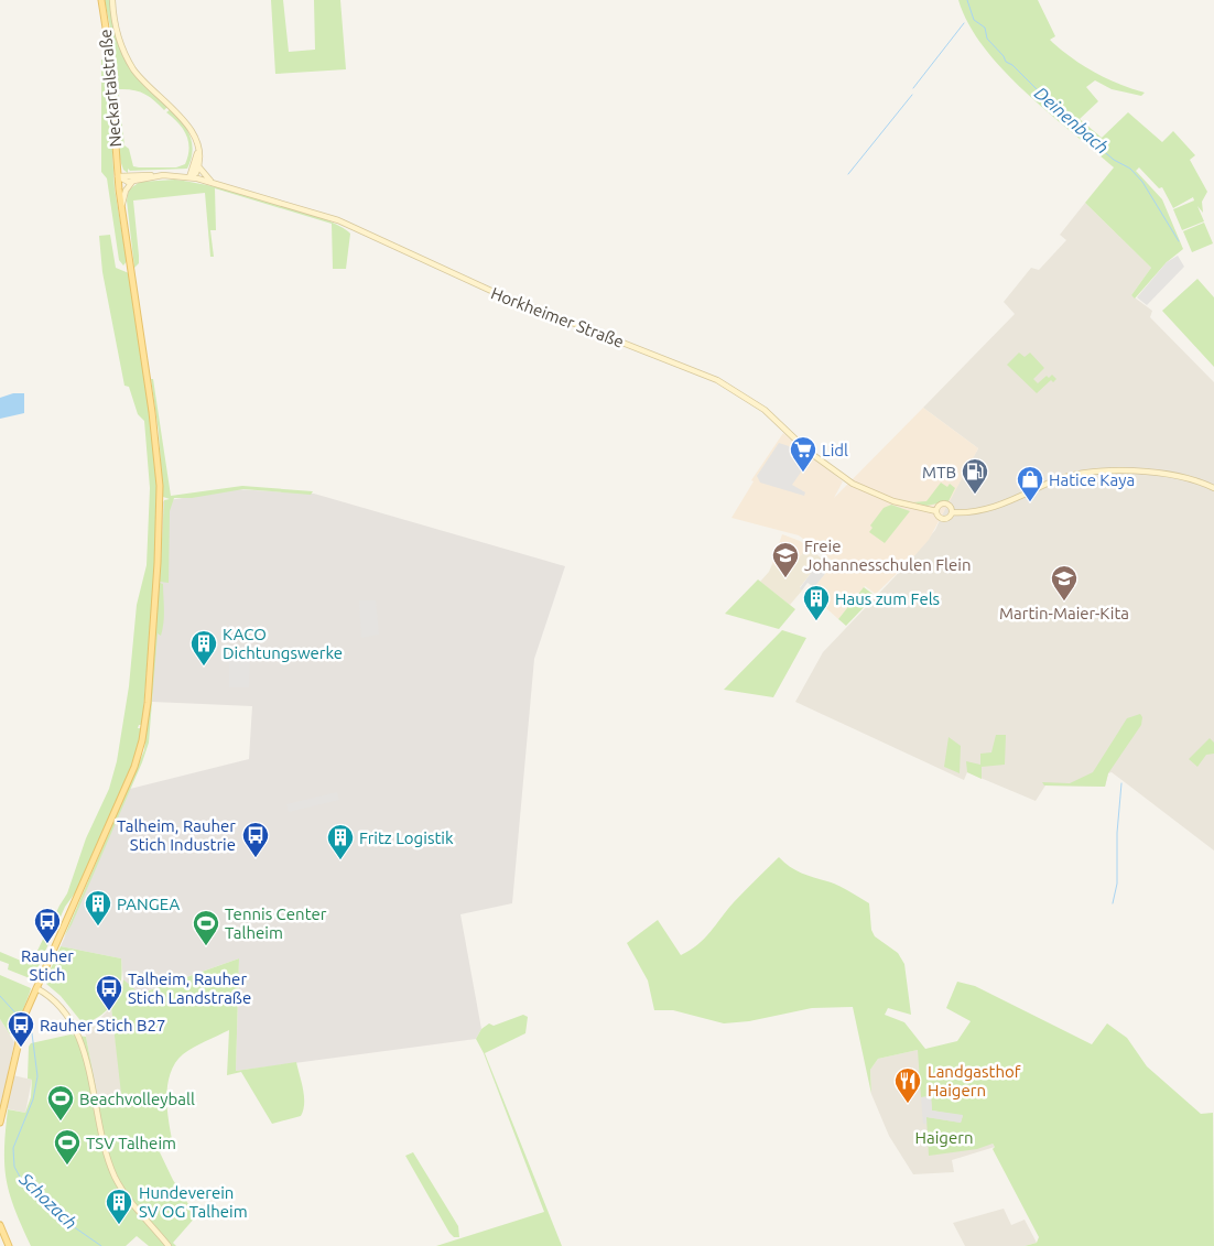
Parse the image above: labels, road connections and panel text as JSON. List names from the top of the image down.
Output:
{
  "streets": {
    "main road": ["Neckartalstraße", "Horkheimer Straße"]
  },
  "crossings": [
    ["Neckartalstraße", "Horkheimer Straße"]
  ],
  "water": ["Deinenbach", "Schozach"],
  "parks": ["Haigern"],
  "places": {
    "supermarket": ["Lidl"],
    "fuel station": ["MTB"],
    "shop": ["Hatice Kaya"],
    "school or university": ["Freie Johannesschulen Flein", "Martin-Maier-Kita"],
    "building": [
      "Haus zum Fels",
      "KACO Dichtungswerke",
      "Fritz Logistik",
      "PANGEA",
      "Hundeverein SV OG Talheim"
    ],
    "bus stop": [
      "Talheim, Rauher Stich Industrie",
      "Rauher Stich",
      "Talheim, Rauher Stich Landstraße",
      "Rauher Stich B27"
    ],
    "sports": ["Tennis Center Talheim", "Beachvolleyball", "TSV Talheim"],
    "restaurant": ["Landgasthof Haigern"]
  }
}
